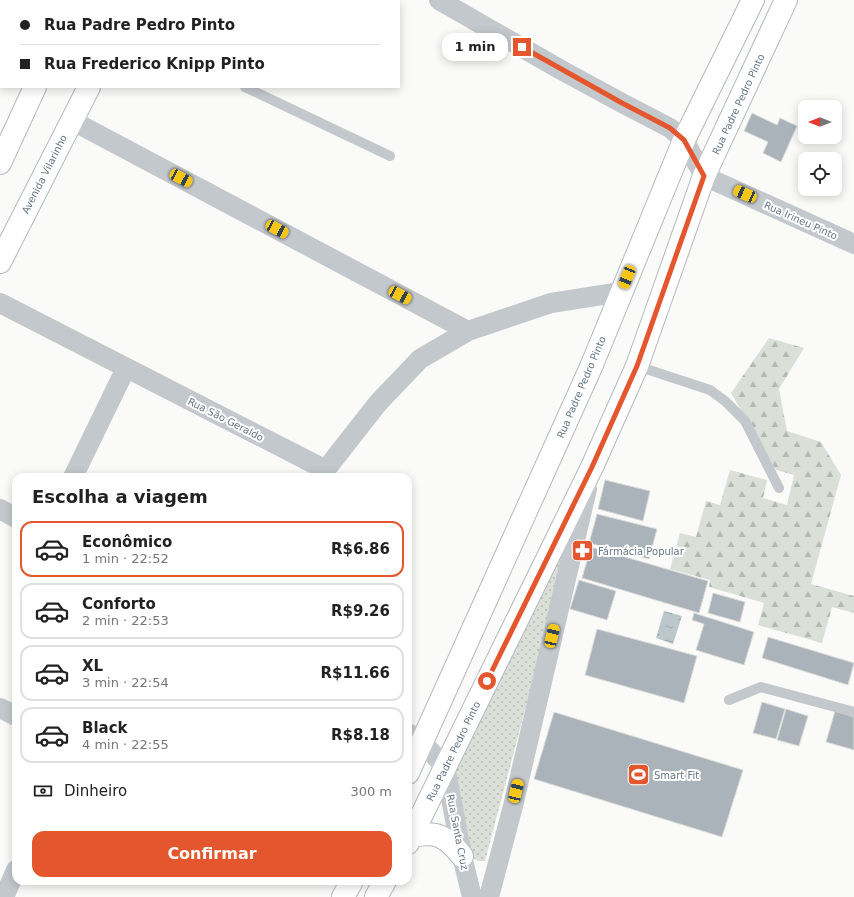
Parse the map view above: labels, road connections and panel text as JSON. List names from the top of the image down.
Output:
{
  "streets": {
    "main road": ["Rua Padre Pedro Pinto", "Avenida Vilarinho"],
    "street": ["Rua Irineu Pinto", "Rua São Geraldo", "Rua Santa Cruz"]
  },
  "crossings": [
    ["Rua Padre Pedro Pinto", "Rua Irineu Pinto"],
    ["Rua Padre Pedro Pinto", "Rua Santa Cruz"]
  ],
  "places": {
    "pharmacy": ["Fármácia Popular"],
    "sports": ["Smart Fit"]
  },
  "north": "left",
  "page": {
    "banner": ["Rua Padre Pedro Pinto", "Rua Frederico Knipp Pinto"],
    "bubble": "1 min",
    "heading": "Escolha a viagem",
    "list": [
      {
        "name": "Econômico",
        "note": "1 min · 22:52",
        "value": "R$6.86"
      },
      {
        "name": "Conforto",
        "note": "2 min · 22:53",
        "value": "R$9.26"
      },
      {
        "name": "XL",
        "note": "3 min · 22:54",
        "value": "R$11.66"
      },
      {
        "name": "Black",
        "note": "4 min · 22:55",
        "value": "R$8.18"
      }
    ],
    "pay": ["Dinheiro", "300 m"],
    "buttons": "Confirmar"
  }
}
